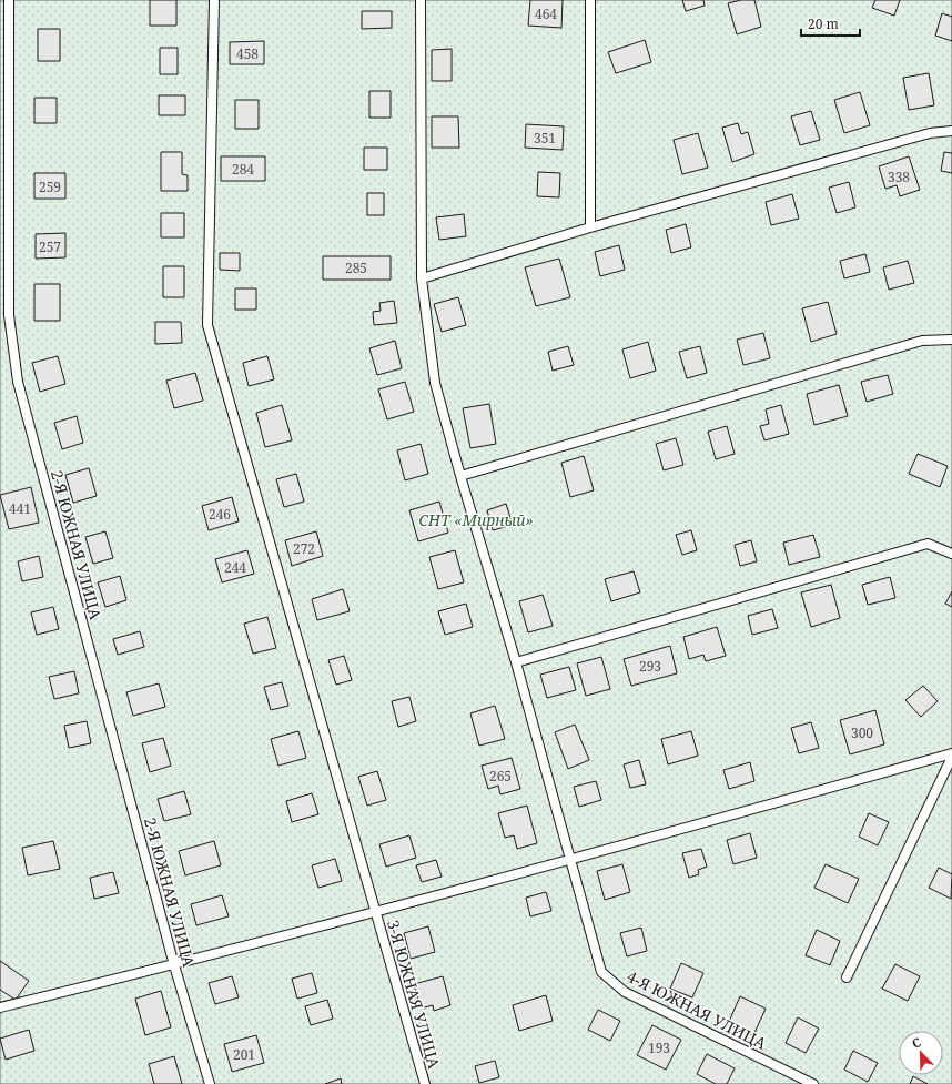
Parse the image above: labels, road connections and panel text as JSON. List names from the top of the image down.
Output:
{
  "streets": {
    "lane": ["2-Я ЮЖНАЯ УЛИЦА", "3-Я ЮЖНАЯ УЛИЦА", "4-Я ЮЖНАЯ УЛИЦА"]
  },
  "parks": ["СНТ «Мирный»"],
  "house_numbers": [
    "464",
    "458",
    "351",
    "284",
    "338",
    "259",
    "257",
    "285",
    "441",
    "246",
    "272",
    "244",
    "293",
    "300",
    "265",
    "193",
    "201"
  ],
  "scale_bar": "20 m",
  "north": "top left"
}
